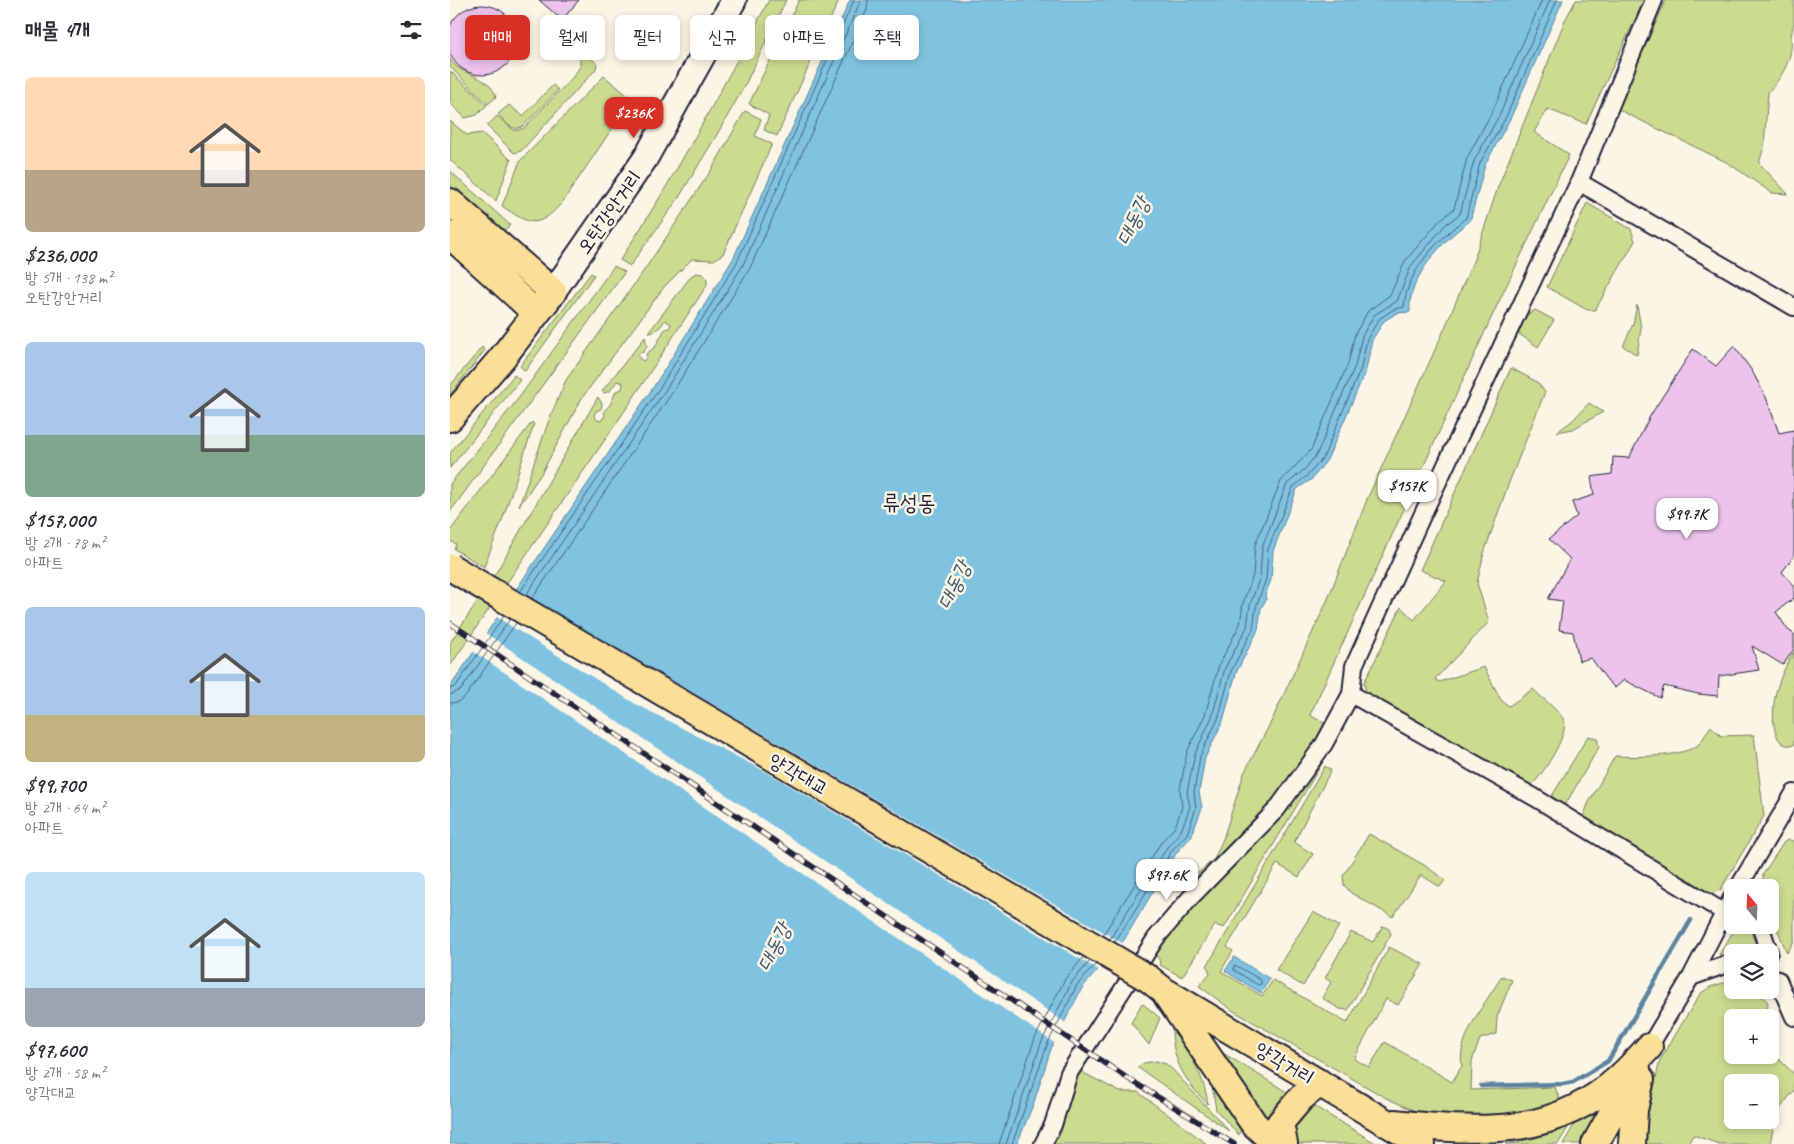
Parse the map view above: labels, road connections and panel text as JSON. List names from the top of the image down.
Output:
{
  "streets": {
    "main road": ["오탄강안거리", "양각대교", "양각거리"]
  },
  "crossings": [
    ["양각대교", "양각거리"]
  ],
  "districts": ["류성동"],
  "water": ["대동강"],
  "north": "top",
  "page": {
    "heading": "매물 4개",
    "chip": [
      "매매",
      "월세",
      "필터",
      "신규",
      "아파트",
      "주택"
    ],
    "list": [
      {
        "name": "$236,000",
        "note": "방 5개 · 138 m² · 오탄강안거리"
      },
      {
        "name": "$157,000",
        "note": "방 2개 · 78 m² · 아파트"
      },
      {
        "name": "$99,700",
        "note": "방 2개 · 64 m² · 아파트"
      },
      {
        "name": "$97,600",
        "note": "방 2개 · 58 m² · 양각대교"
      }
    ],
    "price": [
      "$236K",
      "$157K",
      "$99.7K",
      "$97.6K"
    ],
    "map_buttons": ["+", "−"]
  }
}
